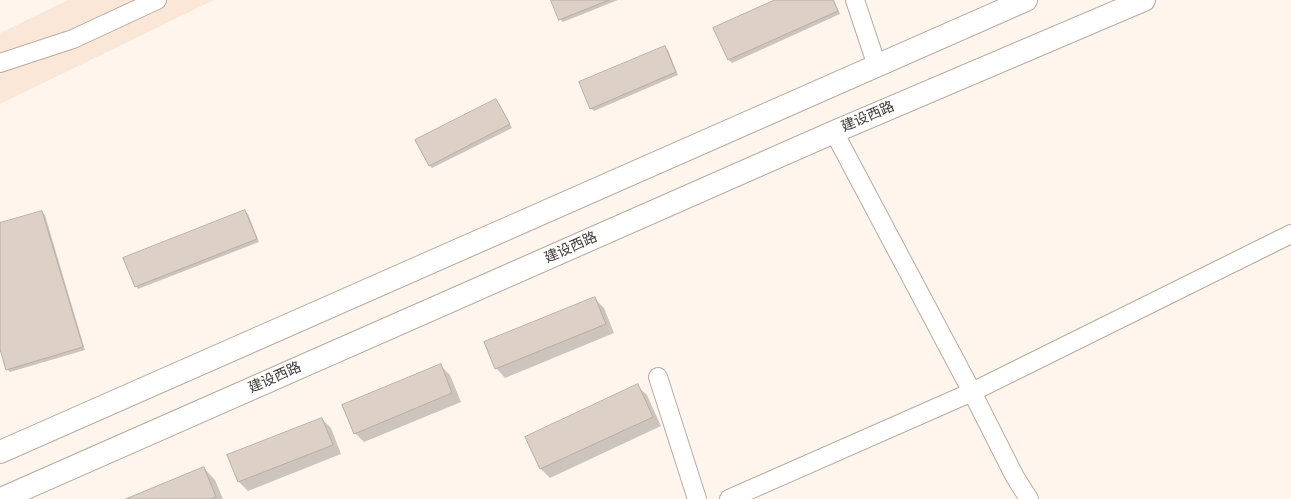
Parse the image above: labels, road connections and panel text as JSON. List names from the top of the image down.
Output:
{
  "streets": {
    "main road": ["建设西路"]
  }
}
